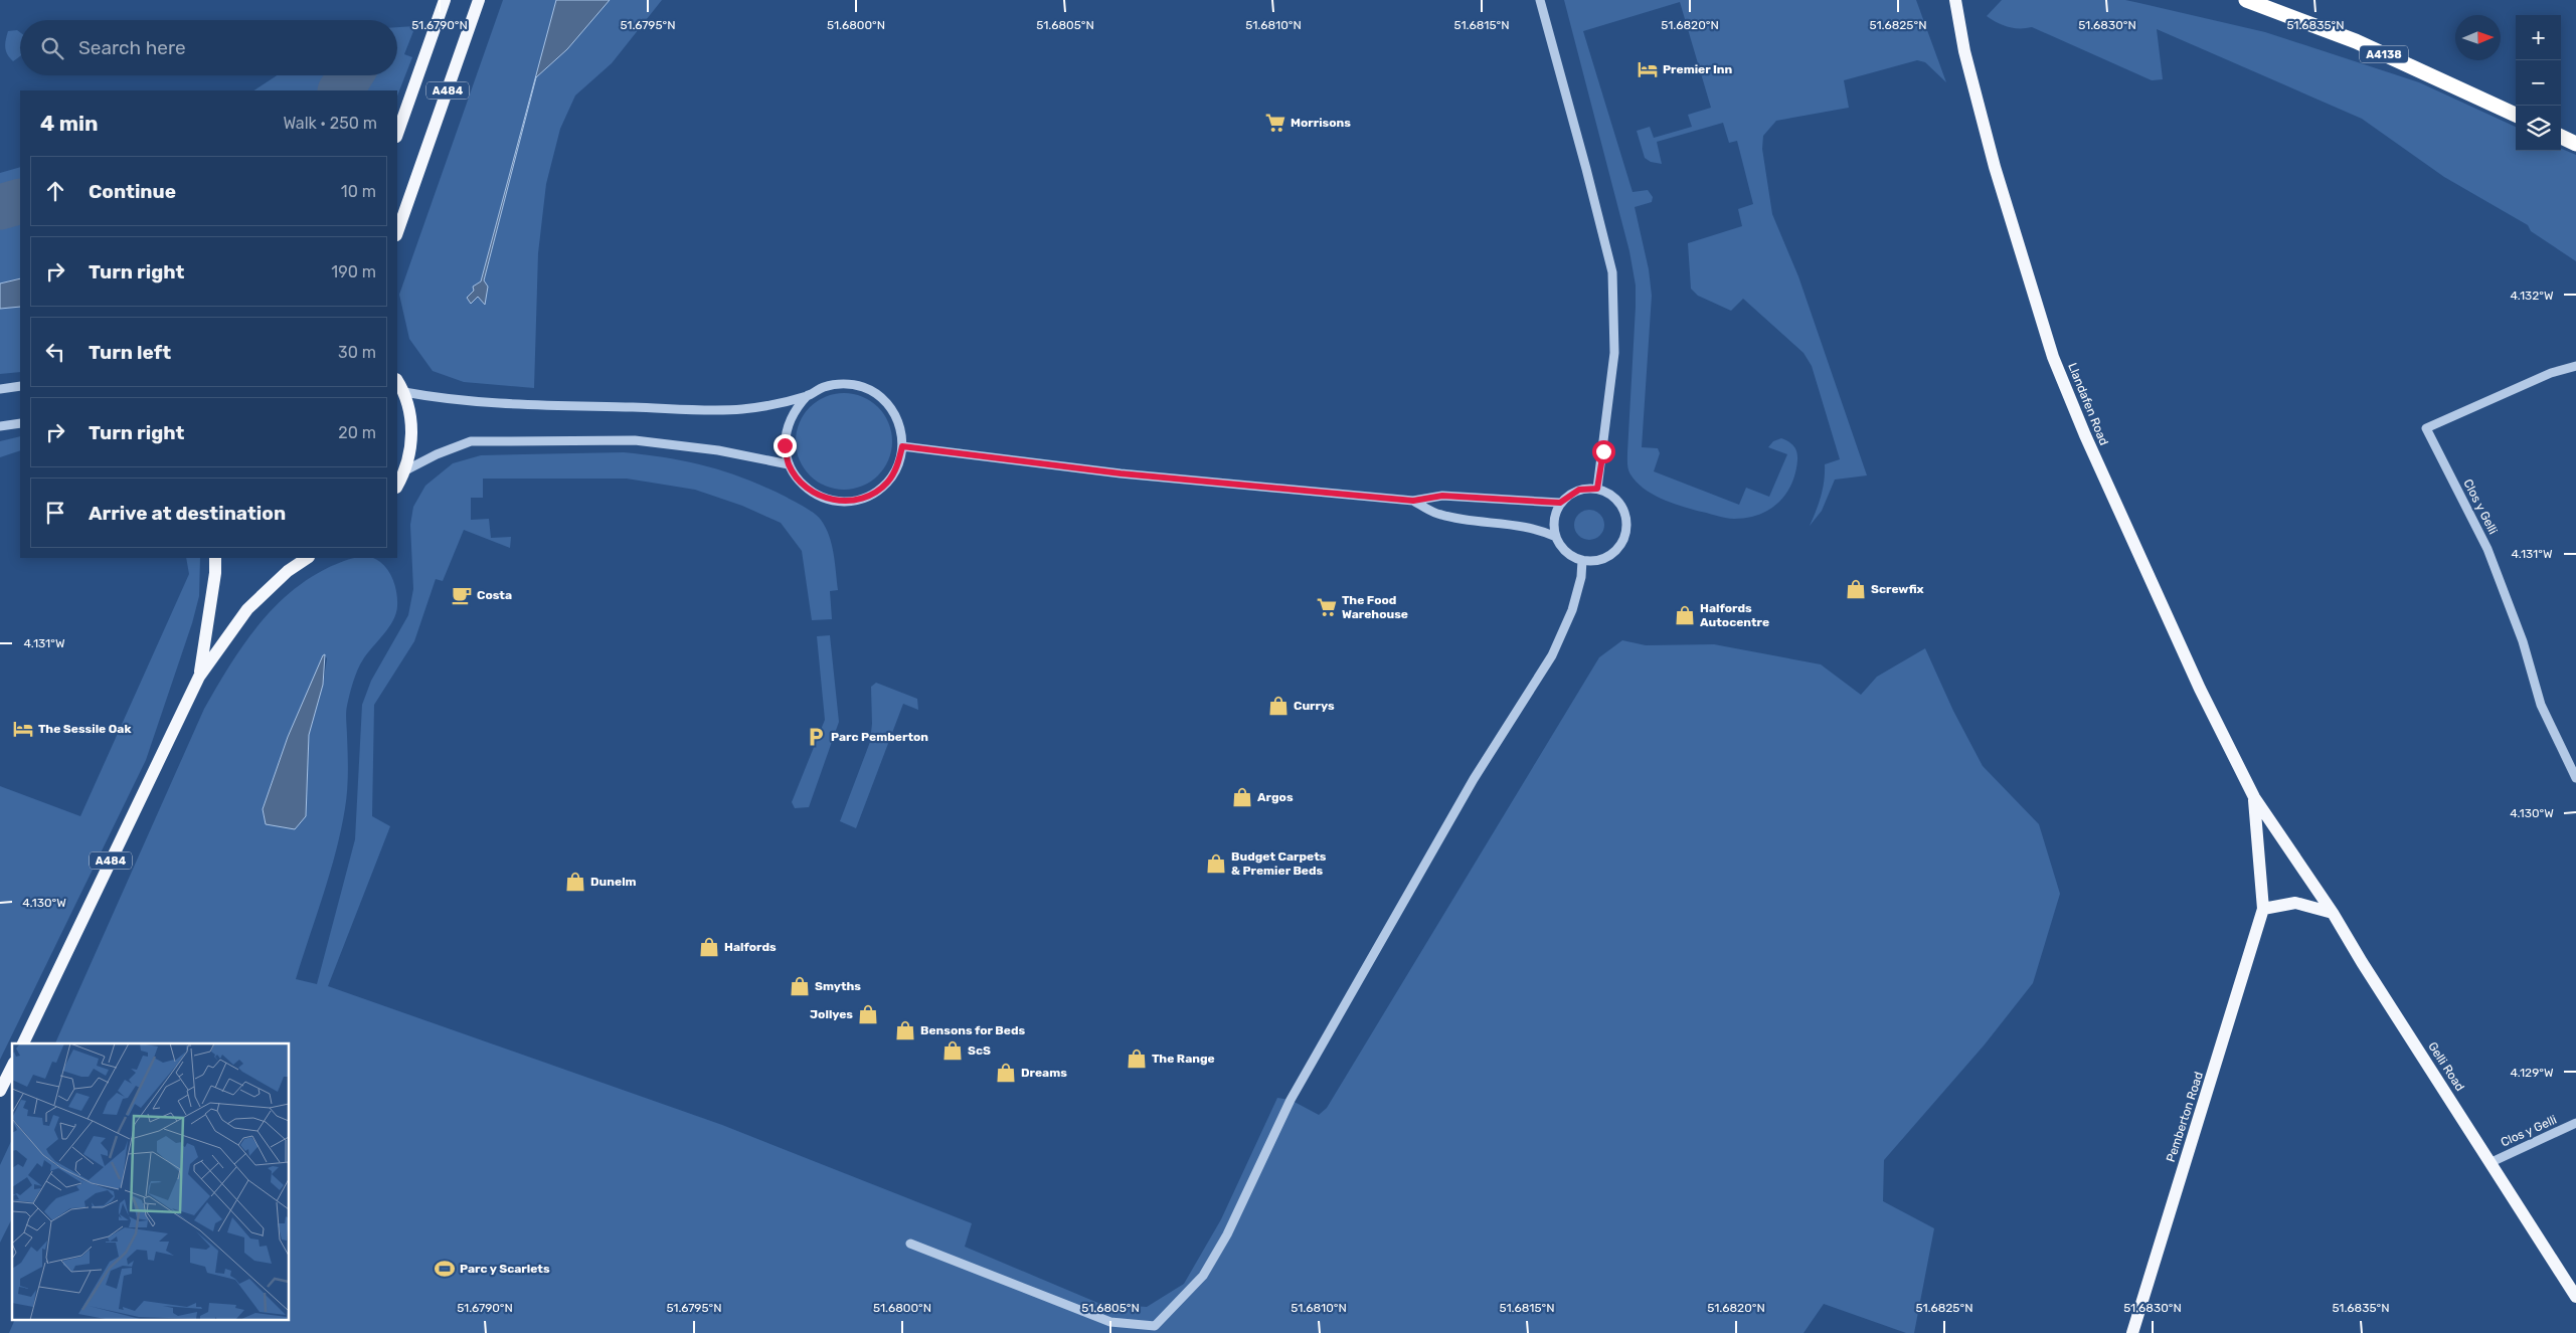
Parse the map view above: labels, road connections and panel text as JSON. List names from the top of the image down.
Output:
{
  "streets": {
    "highway": ["A4138"],
    "main road": [
      "A484",
      "Llandafen Road",
      "Gelli Road",
      "Pemberton Road"
    ],
    "street": ["Clos y Gelli"]
  },
  "crossings": [
    ["Llandafen Road", "Gelli Road"],
    ["Clos y Gelli", "Gelli Road"]
  ],
  "places": {
    "hotel": ["Premier Inn", "The Sessile Oak"],
    "supermarket": ["Morrisons", "The Food Warehouse"],
    "shop": [
      "Screwfix",
      "Halfords Autocentre",
      "Currys",
      "Argos",
      "Budget Carpets & Premier Beds",
      "Dunelm",
      "Halfords",
      "Smyths",
      "Jollyes",
      "Bensons for Beds",
      "ScS",
      "The Range",
      "Dreams"
    ],
    "cafe": ["Costa"],
    "parking": ["Parc Pemberton"],
    "sports": ["Parc y Scarlets"]
  },
  "north": "right",
  "page": {
    "map_buttons": ["+", "−"],
    "search": "Search here",
    "heading": ["4 min", "Walk · 250 m"],
    "list": [
      ["Continue", "10 m"],
      ["Turn right", "190 m"],
      ["Turn left", "30 m"],
      ["Turn right", "20 m"],
      "Arrive at destination"
    ]
  },
  "coordinates": [
    "51.6790°N",
    "51.6795°N",
    "51.6800°N",
    "51.6805°N",
    "51.6810°N",
    "51.6815°N",
    "51.6820°N",
    "51.6825°N",
    "51.6830°N",
    "51.6835°N",
    "4.132°W",
    "4.131°W",
    "4.130°W",
    "4.129°W"
  ]
}
